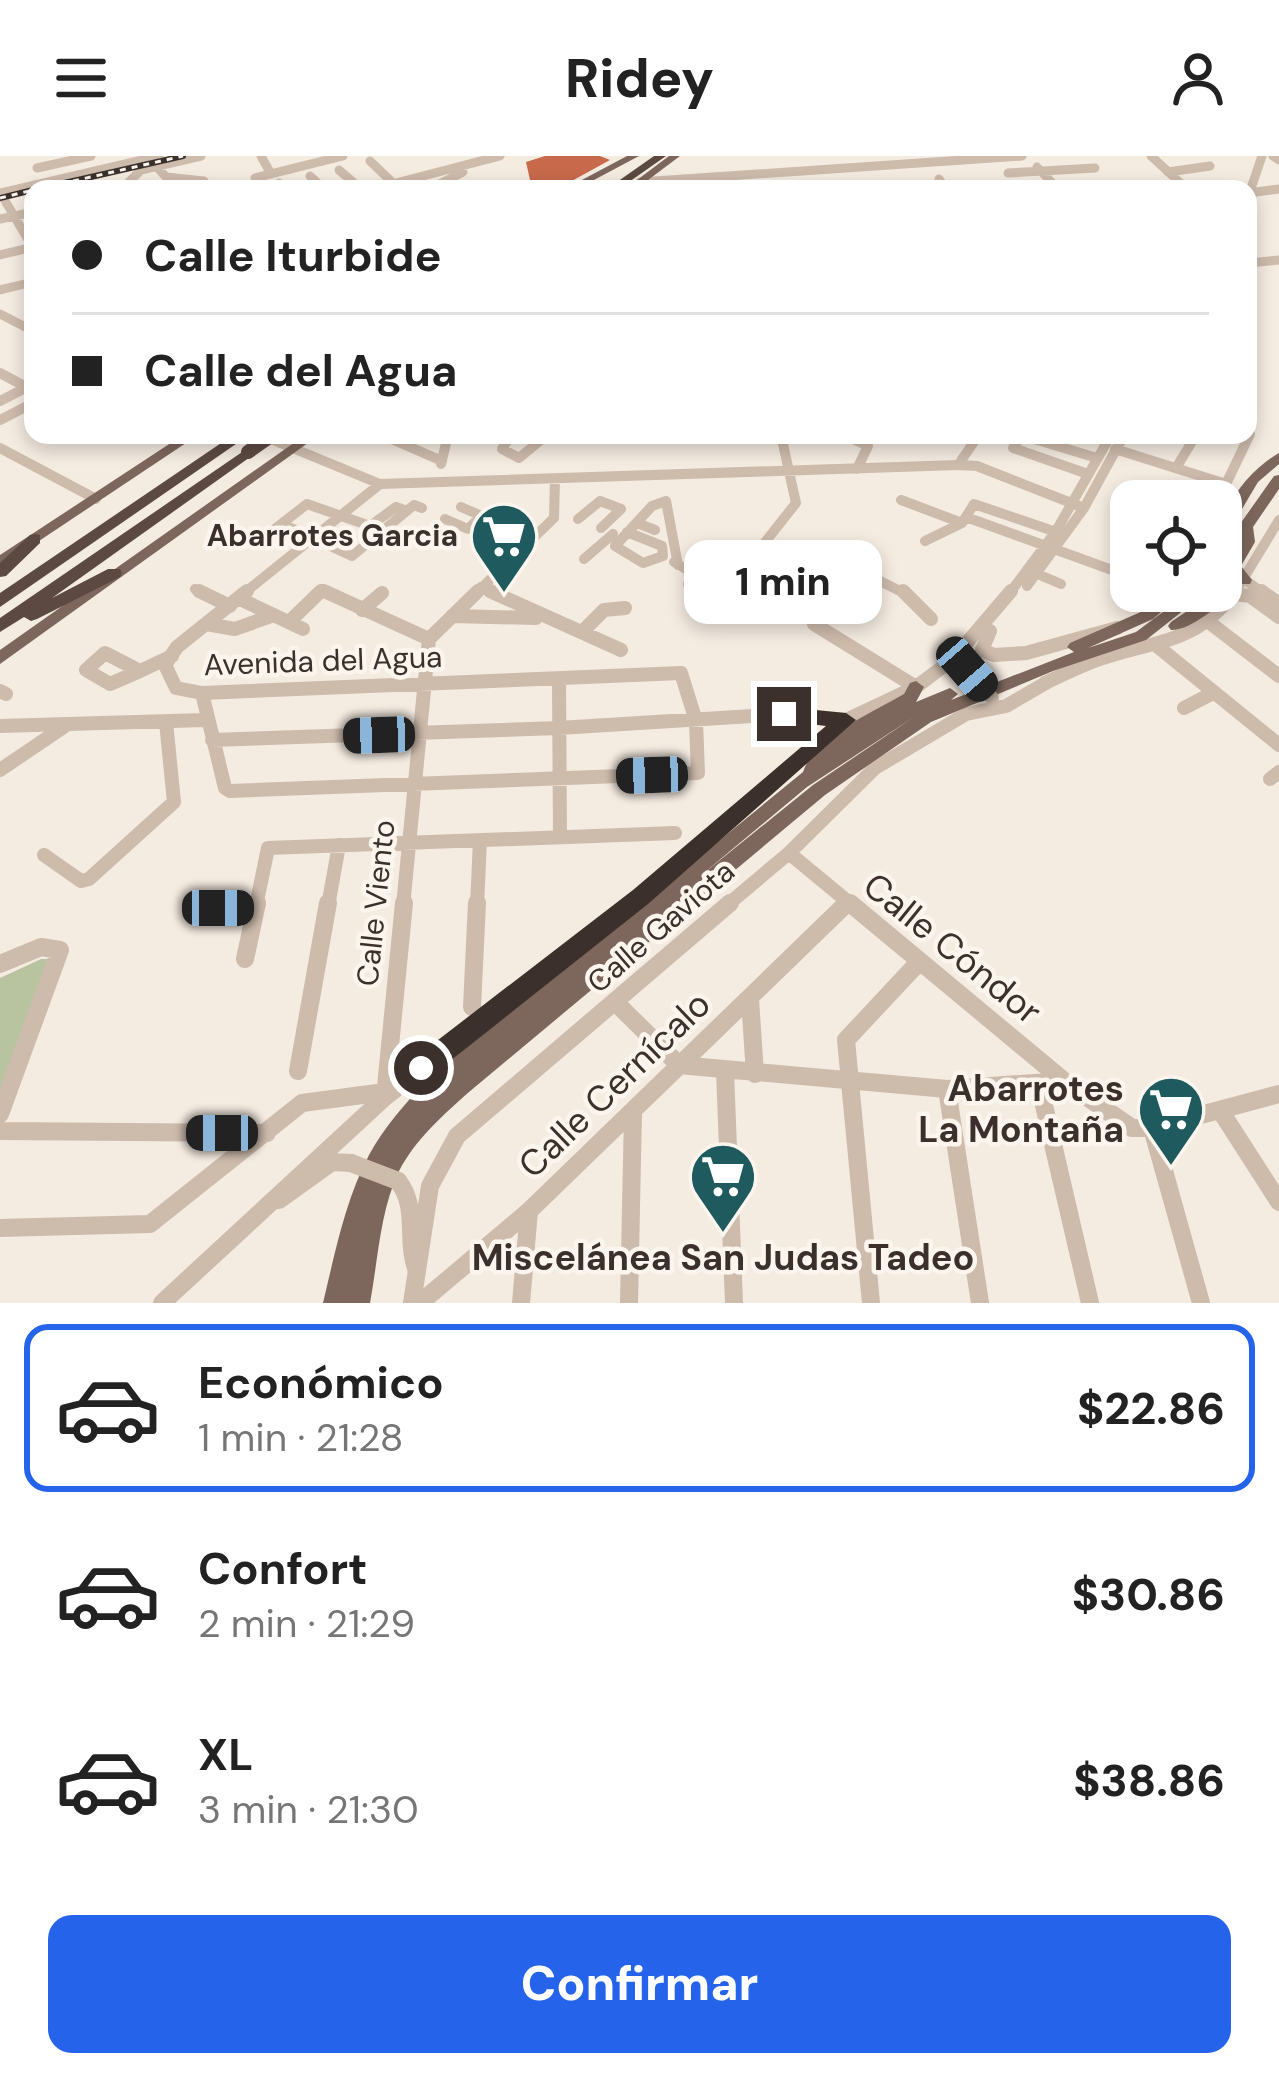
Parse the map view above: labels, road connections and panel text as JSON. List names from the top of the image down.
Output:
{
  "streets": {
    "street": [
      "Avenida del Agua",
      "Calle Viento",
      "Calle Gaviota",
      "Calle Cóndor",
      "Calle Cernícalo"
    ]
  },
  "crossings": [
    ["Avenida del Agua", "Calle Viento"],
    ["Calle Gaviota", "Calle Cóndor"],
    ["Calle Gaviota", "Calle Cernícalo"],
    ["Calle Cóndor", "Calle Cernícalo"]
  ],
  "places": {
    "supermarket": ["Abarrotes Garcia", "Abarrotes La Montaña", "Miscelánea San Judas Tadeo"]
  },
  "page": {
    "header": "Ridey",
    "banner": ["Calle Iturbide", "Calle del Agua"],
    "bubble": "1 min",
    "list": [
      {
        "name": "Económico",
        "note": "1 min · 21:28",
        "value": "$22.86"
      },
      {
        "name": "Confort",
        "note": "2 min · 21:29",
        "value": "$30.86"
      },
      {
        "name": "XL",
        "note": "3 min · 21:30",
        "value": "$38.86"
      }
    ],
    "buttons": "Confirmar"
  }
}
